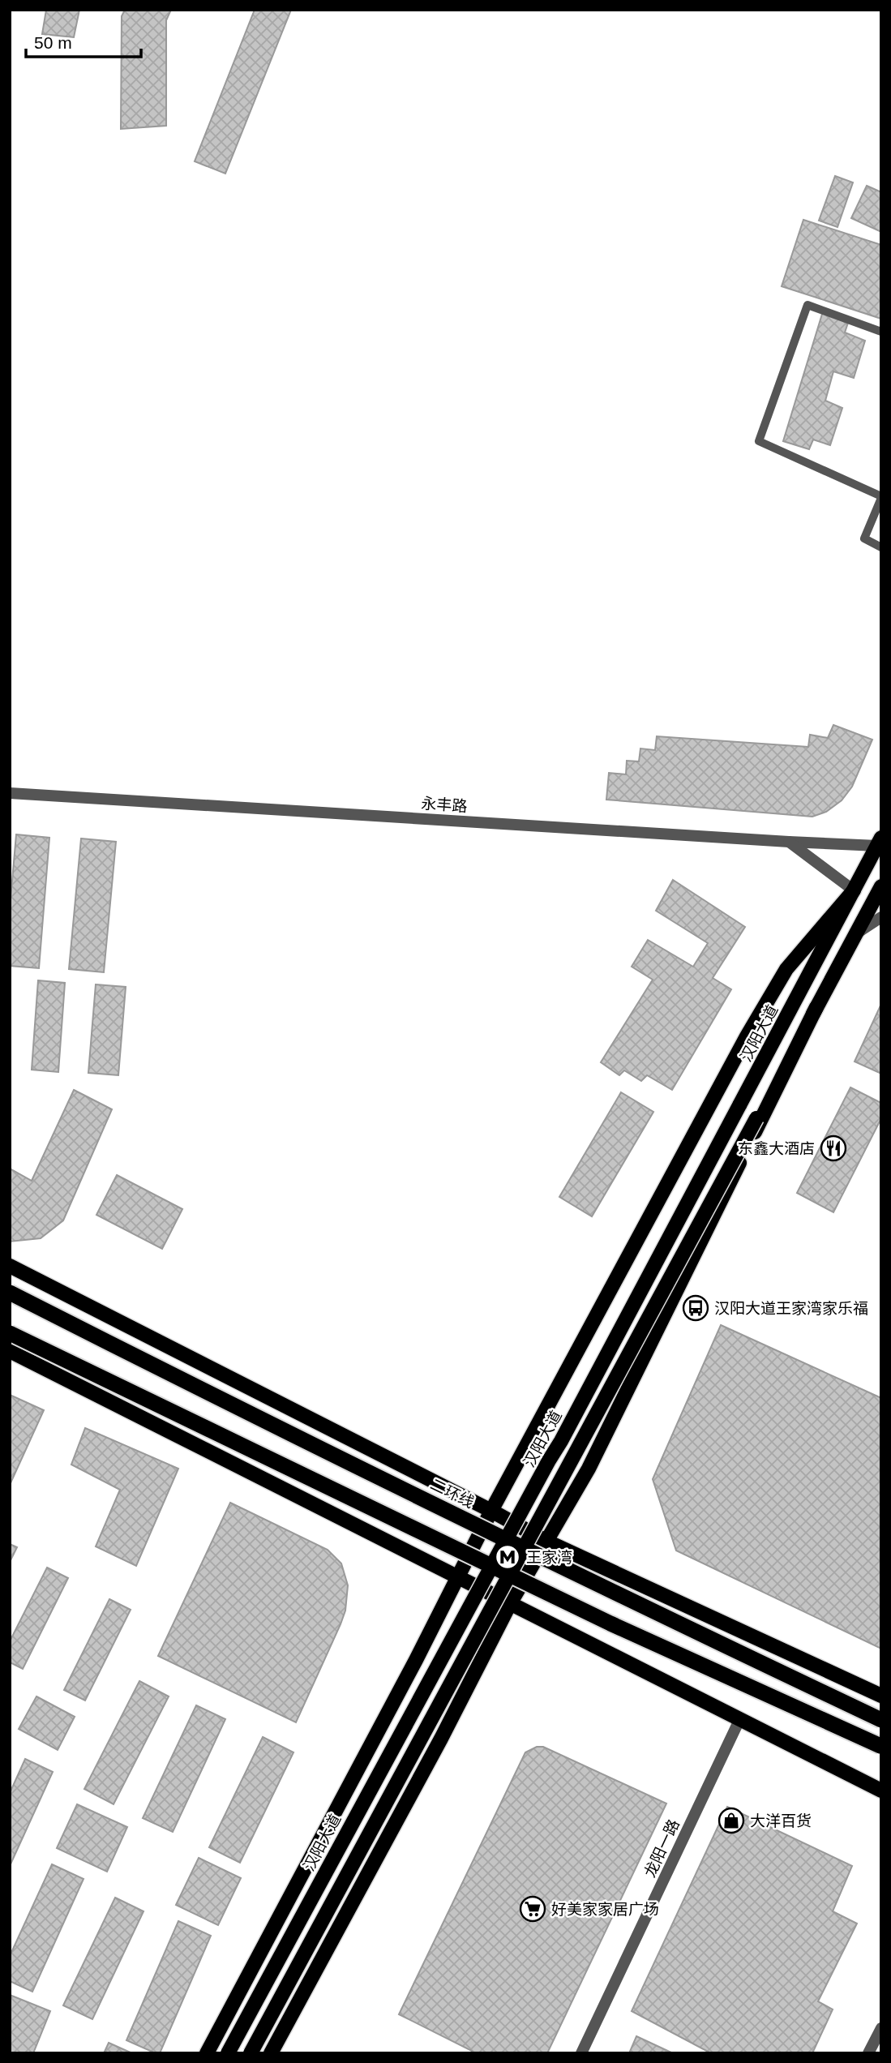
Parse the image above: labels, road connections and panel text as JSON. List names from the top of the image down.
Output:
{
  "streets": {
    "highway": ["二环线"],
    "main road": ["汉阳大道"],
    "street": ["永丰路", "龙阳一路"]
  },
  "crossings": [
    ["永丰路", "汉阳大道"]
  ],
  "places": {
    "restaurant": ["东鑫大酒店"],
    "bus stop": ["汉阳大道王家湾家乐福"],
    "metro station": ["王家湾"],
    "shop": ["大洋百货"],
    "supermarket": ["好美家家居广场"]
  },
  "scale_bar": "50 m"
}
